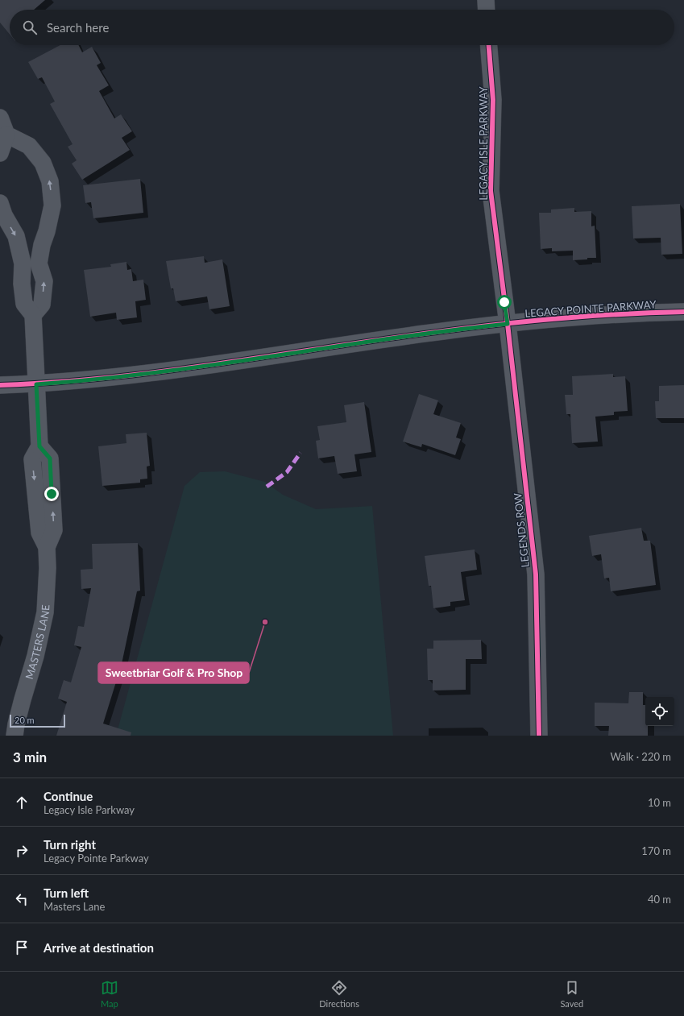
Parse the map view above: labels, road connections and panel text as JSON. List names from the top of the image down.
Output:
{
  "streets": {
    "street": [
      "LEGACY ISLE PARKWAY",
      "LEGACY POINTE PARKWAY",
      "LEGENDS ROW",
      "MASTERS LANE"
    ]
  },
  "crossings": [
    ["LEGACY ISLE PARKWAY", "LEGACY POINTE PARKWAY"],
    ["LEGACY ISLE PARKWAY", "LEGENDS ROW"],
    ["LEGACY POINTE PARKWAY", "LEGENDS ROW"],
    ["LEGACY POINTE PARKWAY", "MASTERS LANE"]
  ],
  "places": ["Sweetbriar Golf & Pro Shop"],
  "scale_bar": "20 m",
  "page": {
    "search": "Search here",
    "scale": "20 m",
    "heading": ["3 min", "Walk · 220 m"],
    "list": [
      ["Continue", "Legacy Isle Parkway", "10 m"],
      ["Turn right", "Legacy Pointe Parkway", "170 m"],
      ["Turn left", "Masters Lane", "40 m"],
      "Arrive at destination"
    ],
    "nav": ["Map", "Directions", "Saved"]
  }
}
